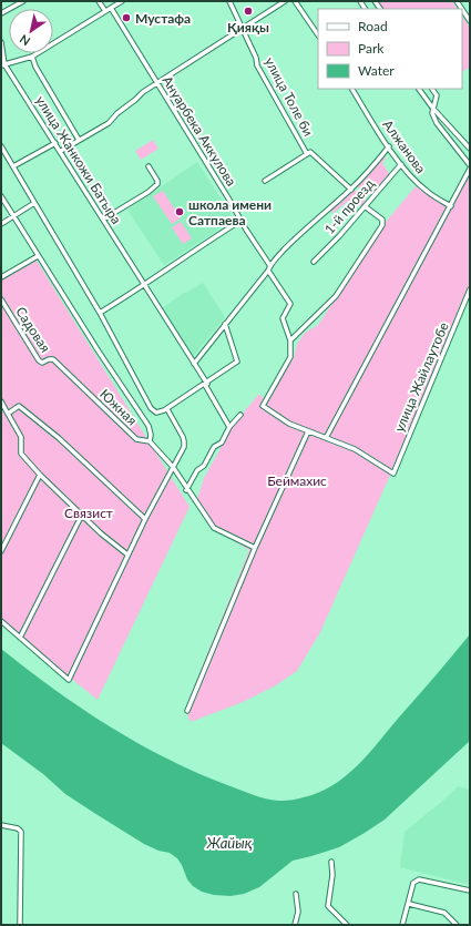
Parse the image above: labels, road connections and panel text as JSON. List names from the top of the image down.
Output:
{
  "streets": {
    "street": [
      "улица Толе би",
      "Ануарбека Аккулова",
      "Алжанова",
      "улица Жанкожи Батыра",
      "1-й проезд",
      "Садовая",
      "улица Жайлаутобе",
      "Южная"
    ]
  },
  "crossings": [
    ["Алжанова", "1-й проезд"],
    ["Садовая", "Южная"]
  ],
  "water": ["Жайық"],
  "parks": ["Беймахис", "Связист"],
  "places": ["Қияқы", "Мустафа", "школа имени Сатпаева"],
  "legend": ["Road", "Park", "Water"],
  "north": "bottom left"
}
